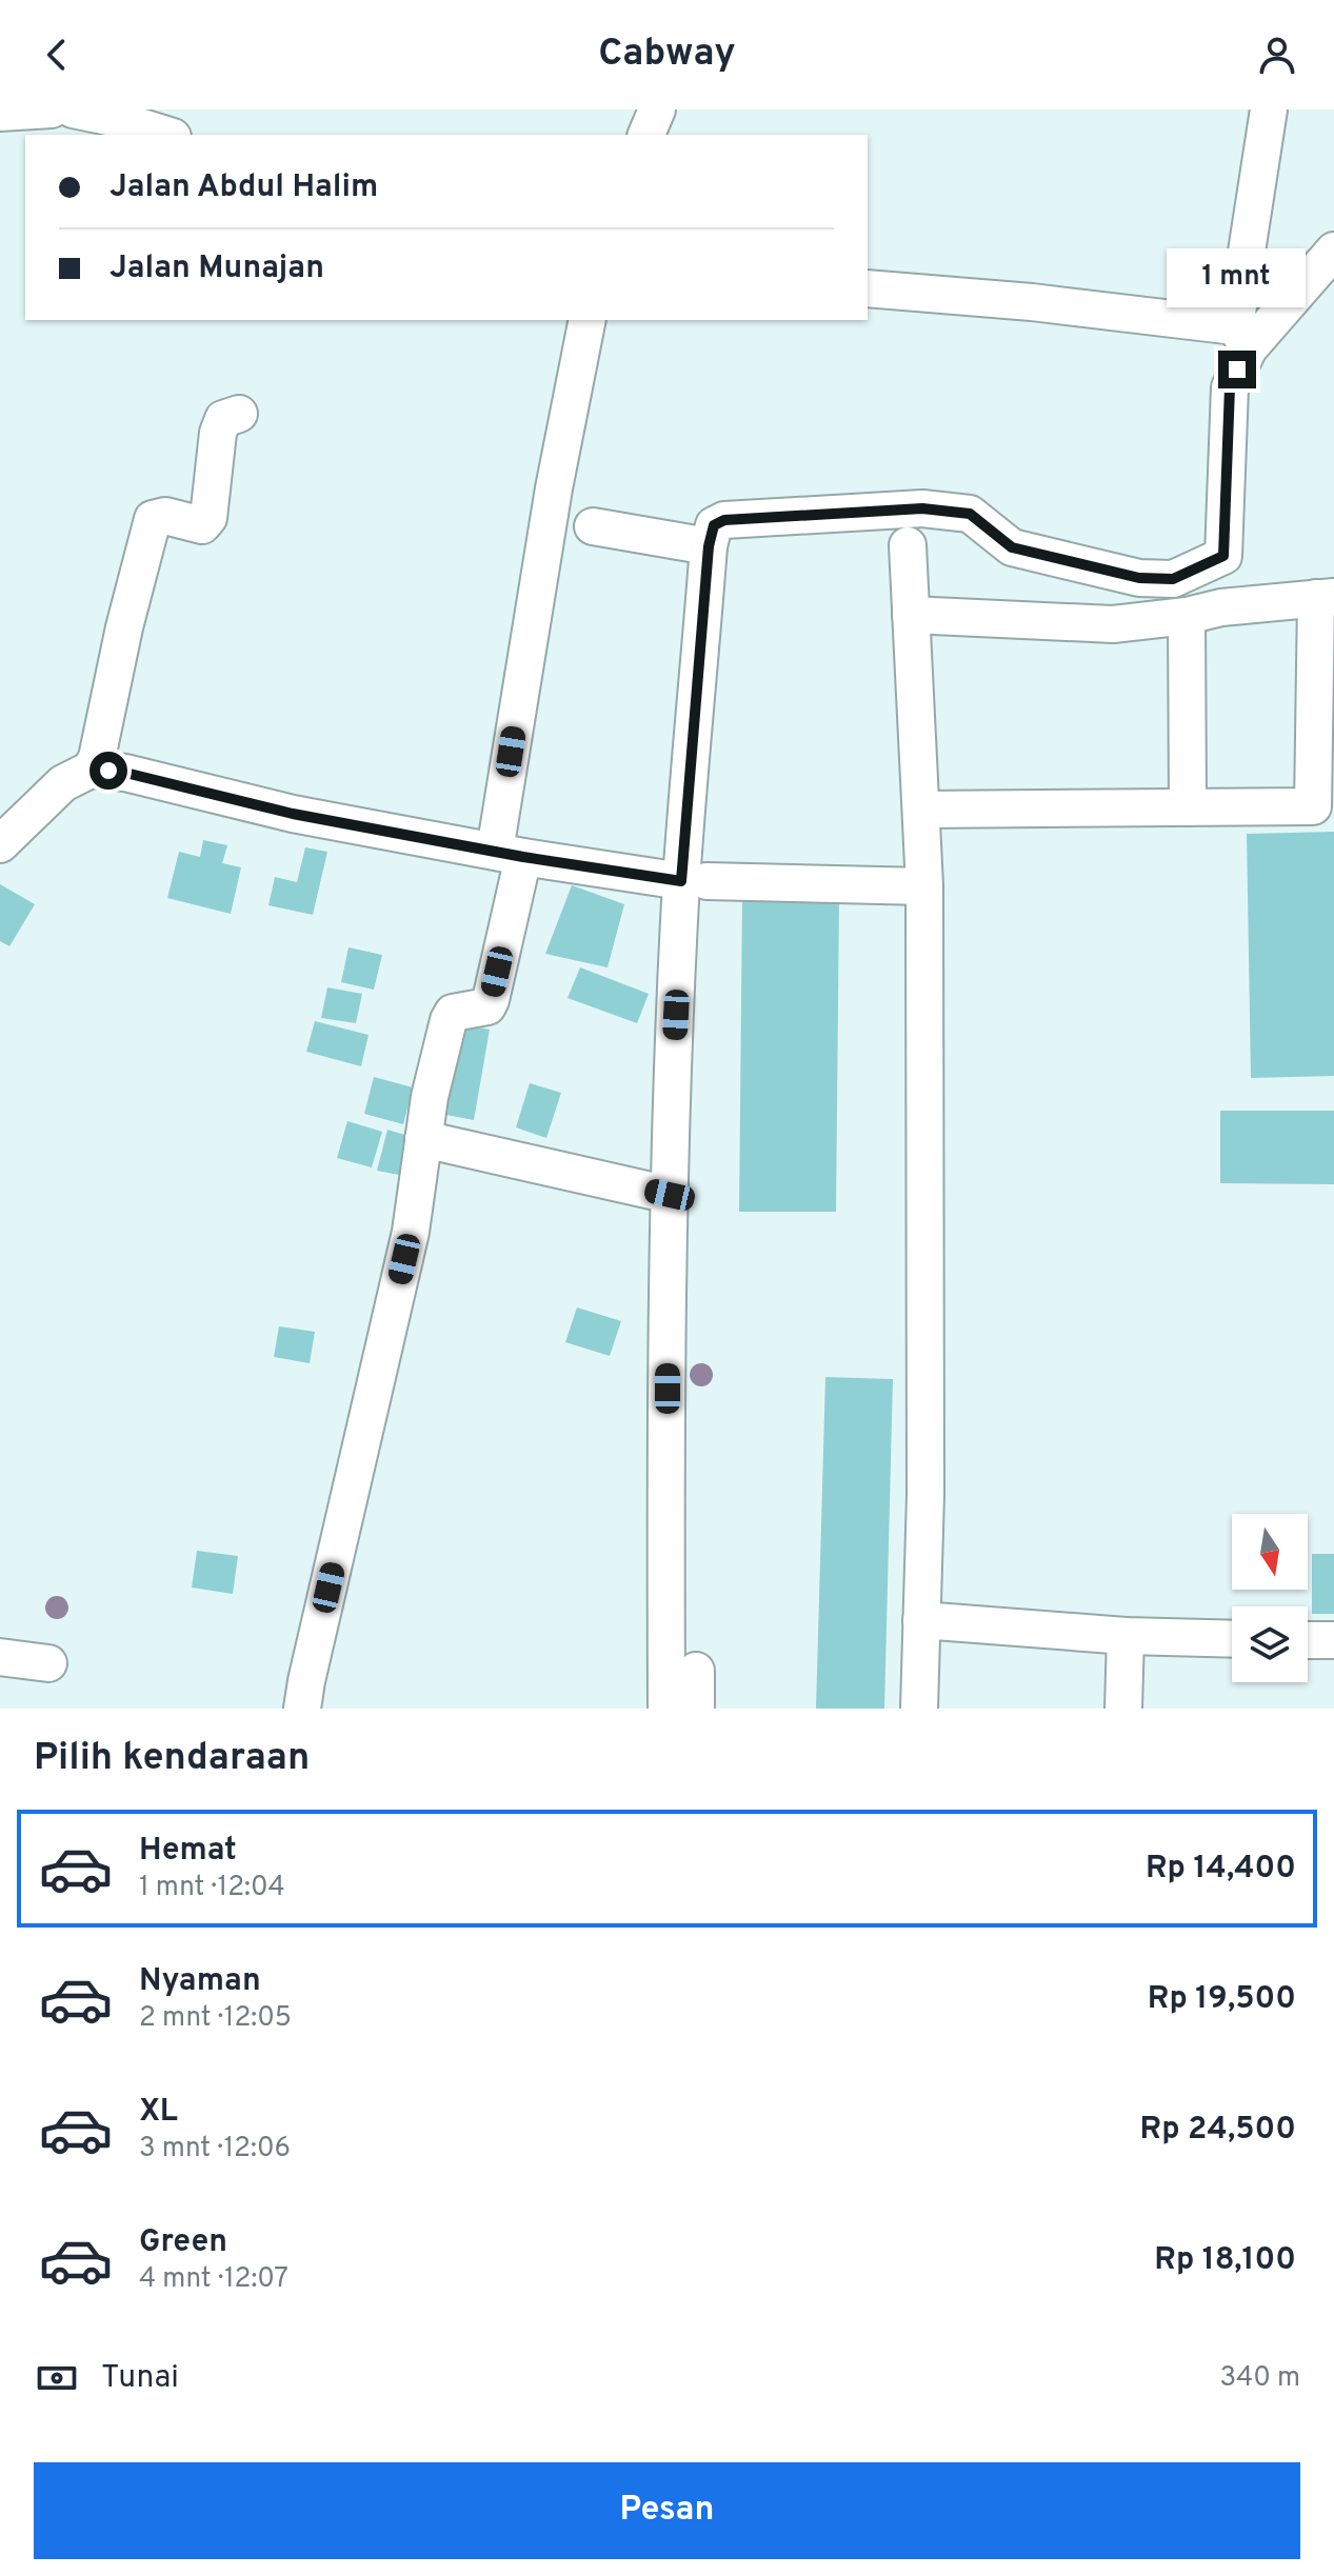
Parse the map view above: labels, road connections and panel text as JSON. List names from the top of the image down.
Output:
{
  "north": "bottom",
  "page": {
    "header": "Cabway",
    "banner": ["Jalan Abdul Halim", "Jalan Munajan"],
    "bubble": "1 mnt",
    "heading": "Pilih kendaraan",
    "list": [
      {
        "name": "Hemat",
        "note": "1 mnt · 12:04",
        "value": "Rp 14,400"
      },
      {
        "name": "Nyaman",
        "note": "2 mnt · 12:05",
        "value": "Rp 19,500"
      },
      {
        "name": "XL",
        "note": "3 mnt · 12:06",
        "value": "Rp 24,500"
      },
      {
        "name": "Green",
        "note": "4 mnt · 12:07",
        "value": "Rp 18,100"
      }
    ],
    "pay": ["Tunai", "340 m"],
    "buttons": "Pesan"
  }
}
